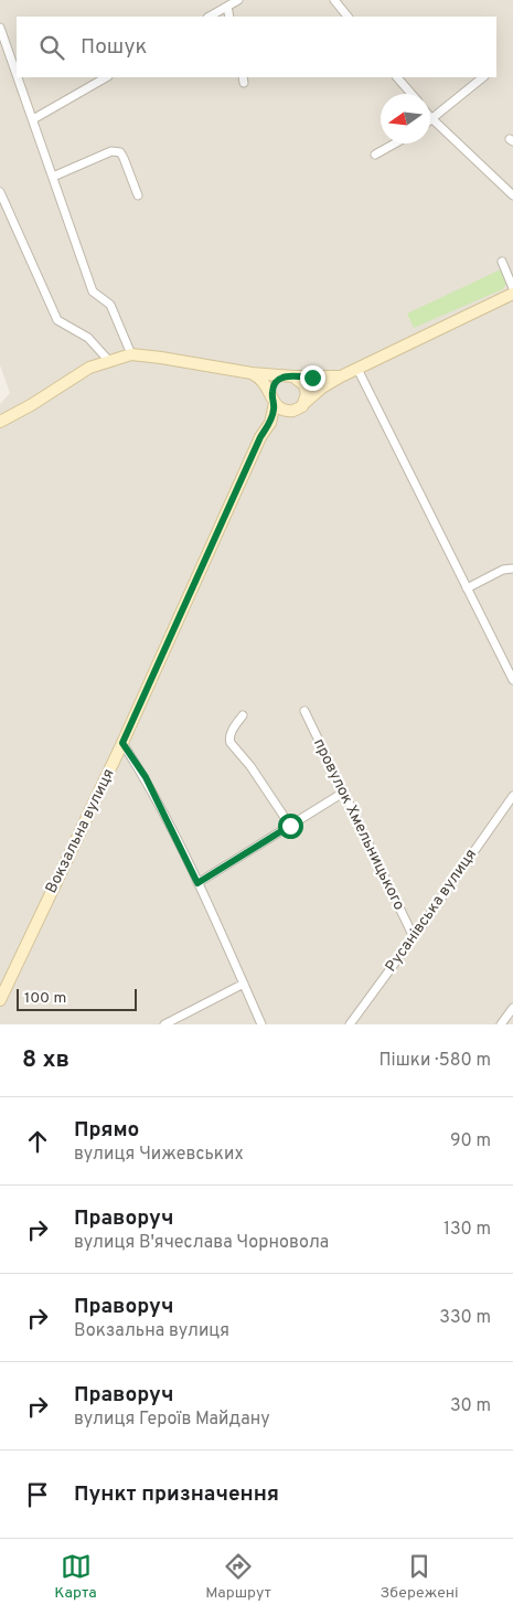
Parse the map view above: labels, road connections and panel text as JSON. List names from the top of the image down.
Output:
{
  "streets": {
    "street": ["провулок Хмельницького", "Вокзальна вулиця", "Русанівська вулиця"]
  },
  "crossings": [
    ["провулок Хмельницького", "Русанівська вулиця"]
  ],
  "scale_bar": "100 m",
  "north": "left",
  "page": {
    "search": "Пошук",
    "scale": "100 m",
    "heading": ["8 хв", "Пішки · 580 m"],
    "list": [
      ["Прямо", "вулиця Чижевських", "90 m"],
      ["Праворуч", "вулиця В'ячеслава Чорновола", "130 m"],
      ["Праворуч", "Вокзальна вулиця", "330 m"],
      ["Праворуч", "вулиця Героїв Майдану", "30 m"],
      "Пункт призначення"
    ],
    "nav": ["Карта", "Маршрут", "Збережені"]
  }
}
